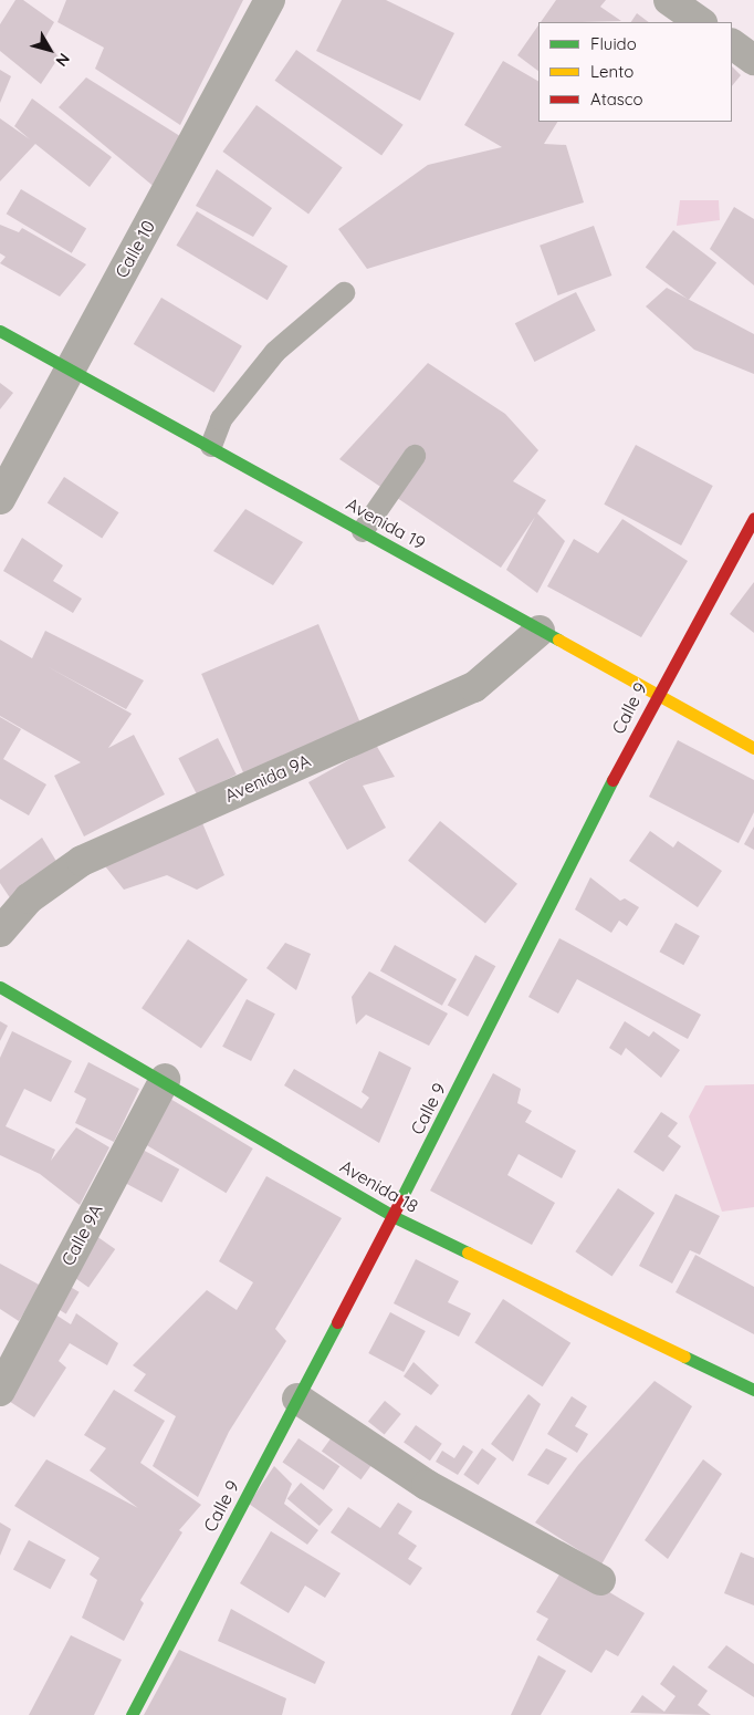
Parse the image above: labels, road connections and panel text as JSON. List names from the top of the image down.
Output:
{
  "streets": {
    "street": [
      "Calle 10",
      "Avenida 19",
      "Calle 9",
      "Avenida 9A",
      "Avenida 18",
      "Calle 9A"
    ]
  },
  "crossings": [
    ["Calle 10", "Avenida 19"],
    ["Avenida 19", "Calle 9"],
    ["Avenida 19", "Avenida 9A"],
    ["Calle 9", "Avenida 18"],
    ["Avenida 18", "Calle 9A"]
  ],
  "legend": ["Fluido", "Lento", "Atasco"],
  "north": "bottom right"
}
